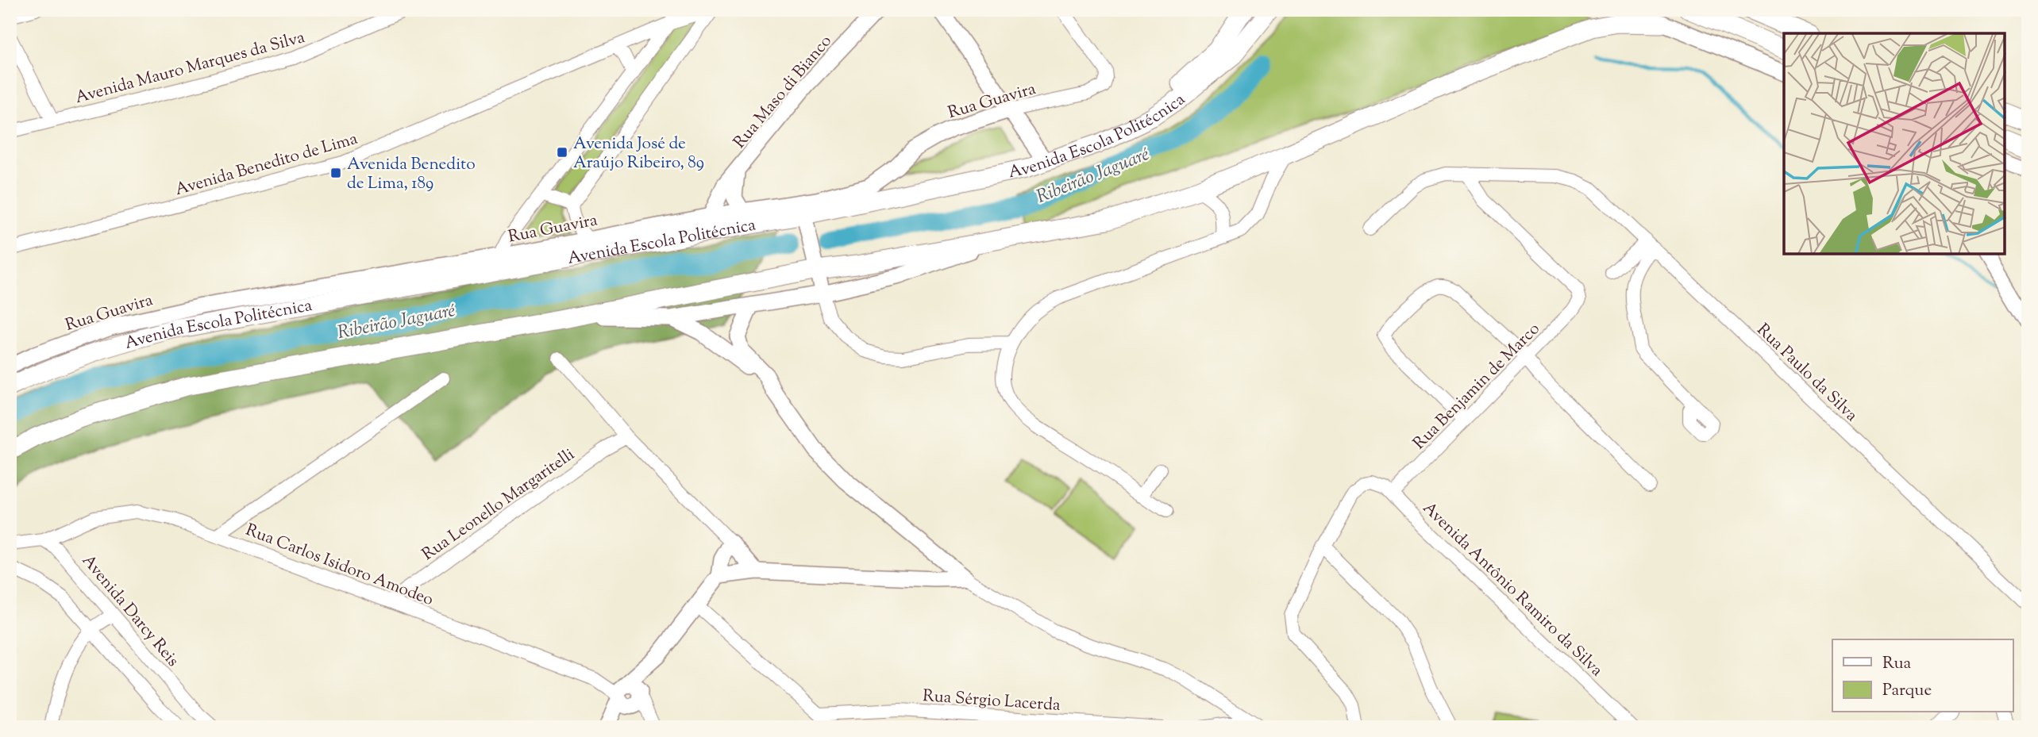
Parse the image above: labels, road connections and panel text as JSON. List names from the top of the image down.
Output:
{
  "streets": {
    "highway": ["Avenida Escola Politécnica"],
    "main road": ["Rua Maso di Bianco", "Rua Guavira"],
    "street": [
      "Avenida Mauro Marques da Silva",
      "Avenida Benedito de Lima",
      "Rua Paulo da Silva",
      "Rua Benjamin de Marco",
      "Rua Leonello Margaritelli",
      "Rua Carlos Isidoro Amodeo",
      "Avenida Antônio Ramiro da Silva",
      "Avenida Darcy Reis",
      "Rua Sérgio Lacerda"
    ]
  },
  "crossings": [
    ["Rua Maso di Bianco", "Rua Guavira"],
    ["Rua Guavira", "Avenida Escola Politécnica"],
    ["Rua Paulo da Silva", "Rua Benjamin de Marco"],
    ["Rua Benjamin de Marco", "Avenida Antônio Ramiro da Silva"],
    ["Rua Leonello Margaritelli", "Rua Carlos Isidoro Amodeo"],
    ["Rua Carlos Isidoro Amodeo", "Avenida Darcy Reis"]
  ],
  "water": ["Ribeirão Jaguaré"],
  "places": {
    "transit": ["Avenida José de Araújo Ribeiro, 89", "Avenida Benedito de Lima, 189"]
  },
  "legend": ["Rua", "Parque"]
}
